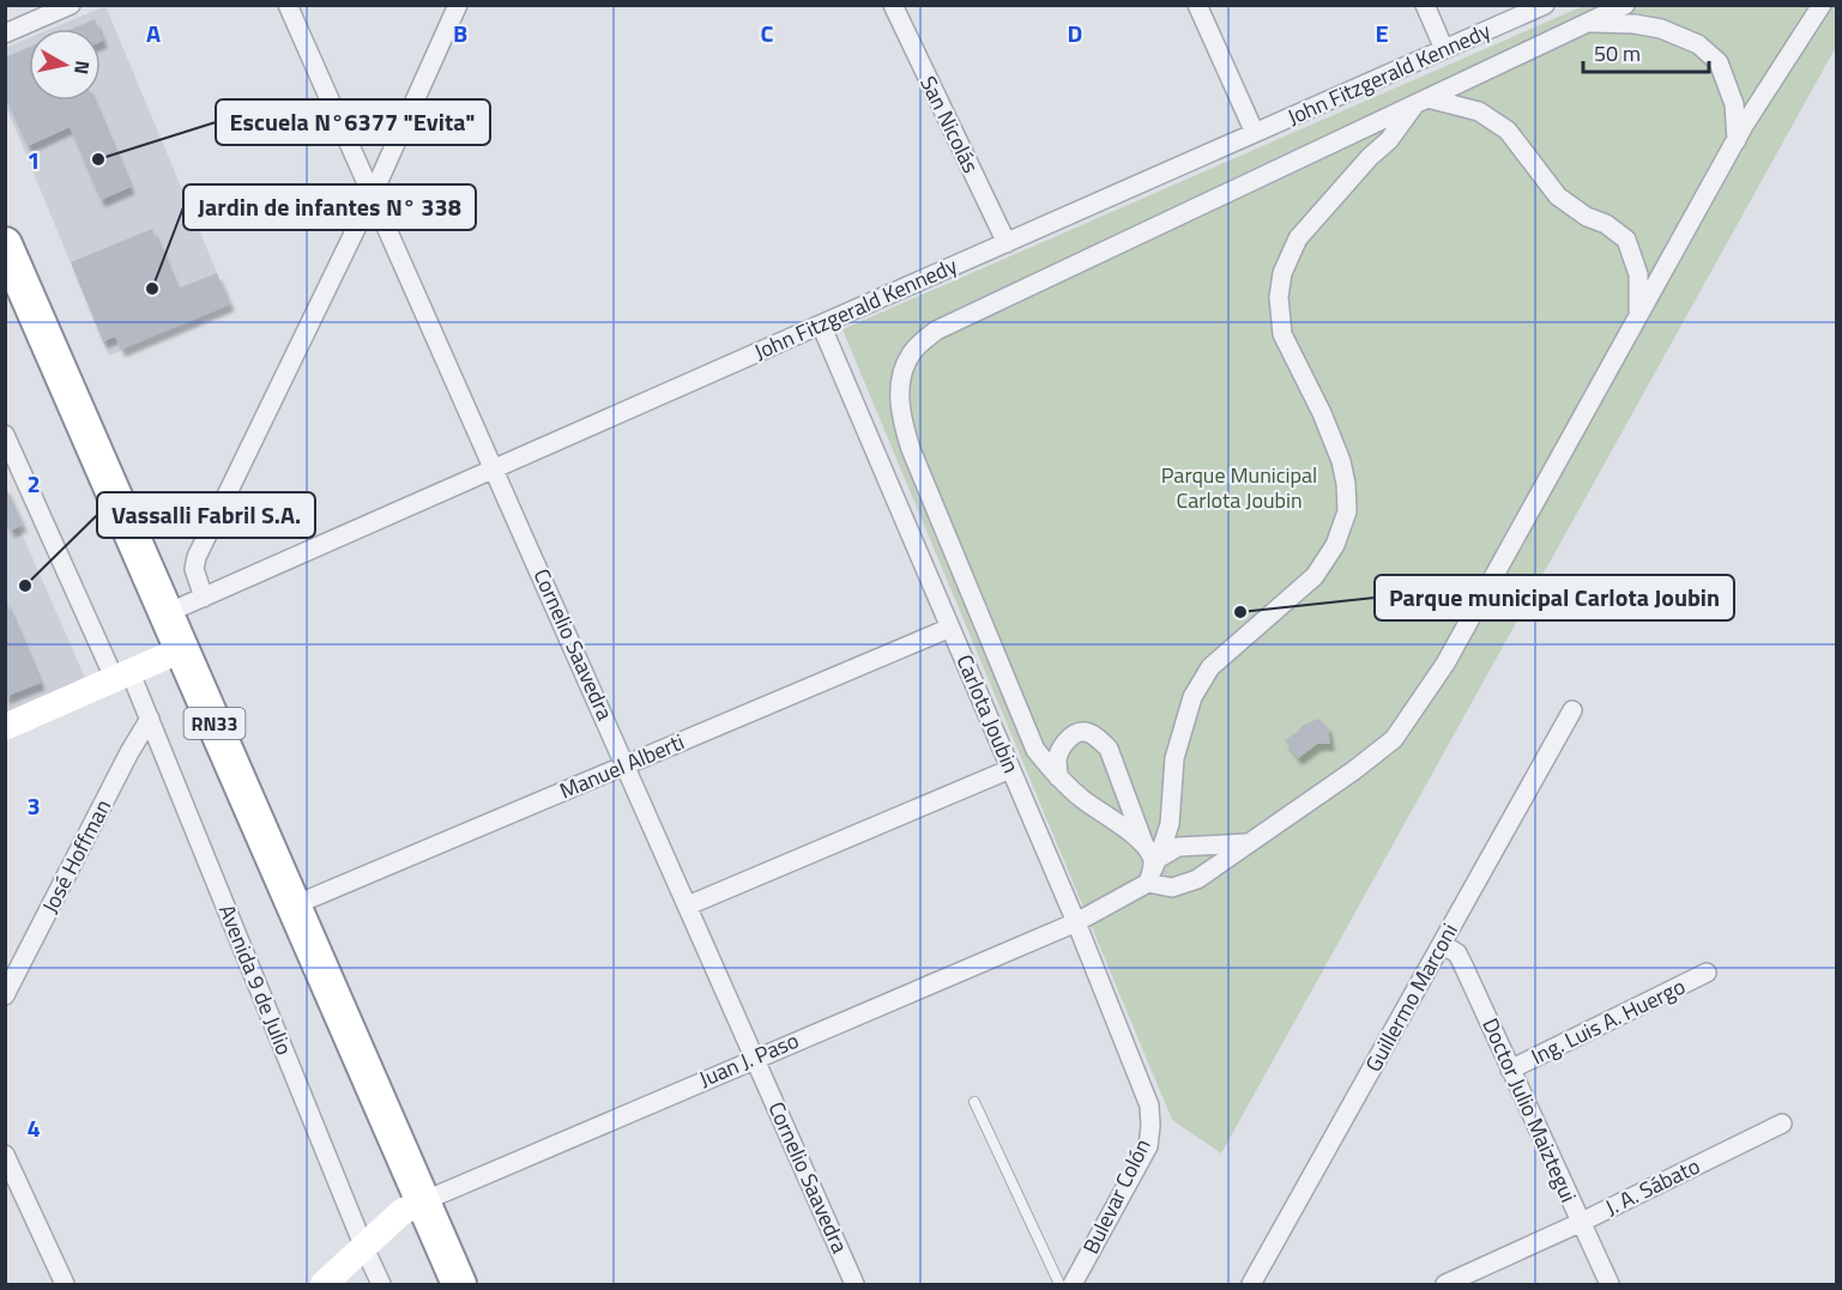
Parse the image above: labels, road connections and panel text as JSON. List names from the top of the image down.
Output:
{
  "streets": {
    "highway": ["RN33"],
    "street": [
      "John Fitzgerald Kennedy",
      "San Nicolás",
      "Cornelio Saavedra",
      "Carlota Joubin",
      "Manuel Alberti",
      "José Hoffman",
      "Avenida 9 de Julio",
      "Guillermo Marconi",
      "Ing. Luis A. Huergo",
      "Juan J. Paso",
      "Doctor Julio Maiztegui",
      "J. A. Sábato",
      "Bulevar Colón"
    ]
  },
  "crossings": [
    ["John Fitzgerald Kennedy", "San Nicolás"],
    ["John Fitzgerald Kennedy", "Cornelio Saavedra"],
    ["John Fitzgerald Kennedy", "Carlota Joubin"],
    ["John Fitzgerald Kennedy", "RN33"],
    ["Cornelio Saavedra", "Manuel Alberti"],
    ["Cornelio Saavedra", "Juan J. Paso"],
    ["Carlota Joubin", "Manuel Alberti"],
    ["Carlota Joubin", "Juan J. Paso"],
    ["Carlota Joubin", "Bulevar Colón"],
    ["RN33", "Manuel Alberti"],
    ["RN33", "Juan J. Paso"],
    ["José Hoffman", "Avenida 9 de Julio"],
    ["Guillermo Marconi", "Doctor Julio Maiztegui"],
    ["Ing. Luis A. Huergo", "Doctor Julio Maiztegui"],
    ["Doctor Julio Maiztegui", "J. A. Sábato"]
  ],
  "parks": ["Parque Municipal Carlota Joubin"],
  "places": [
    "Escuela N°6377 \"Evita\"",
    "Jardin de infantes N° 338",
    "Vassalli Fabril S.A.",
    "Parque municipal Carlota Joubin"
  ],
  "scale_bar": "50 m",
  "north": "right",
  "grid": {
    "columns": [
      "A",
      "B",
      "C",
      "D",
      "E"
    ],
    "rows": [
      "1",
      "2",
      "3",
      "4"
    ]
  }
}
